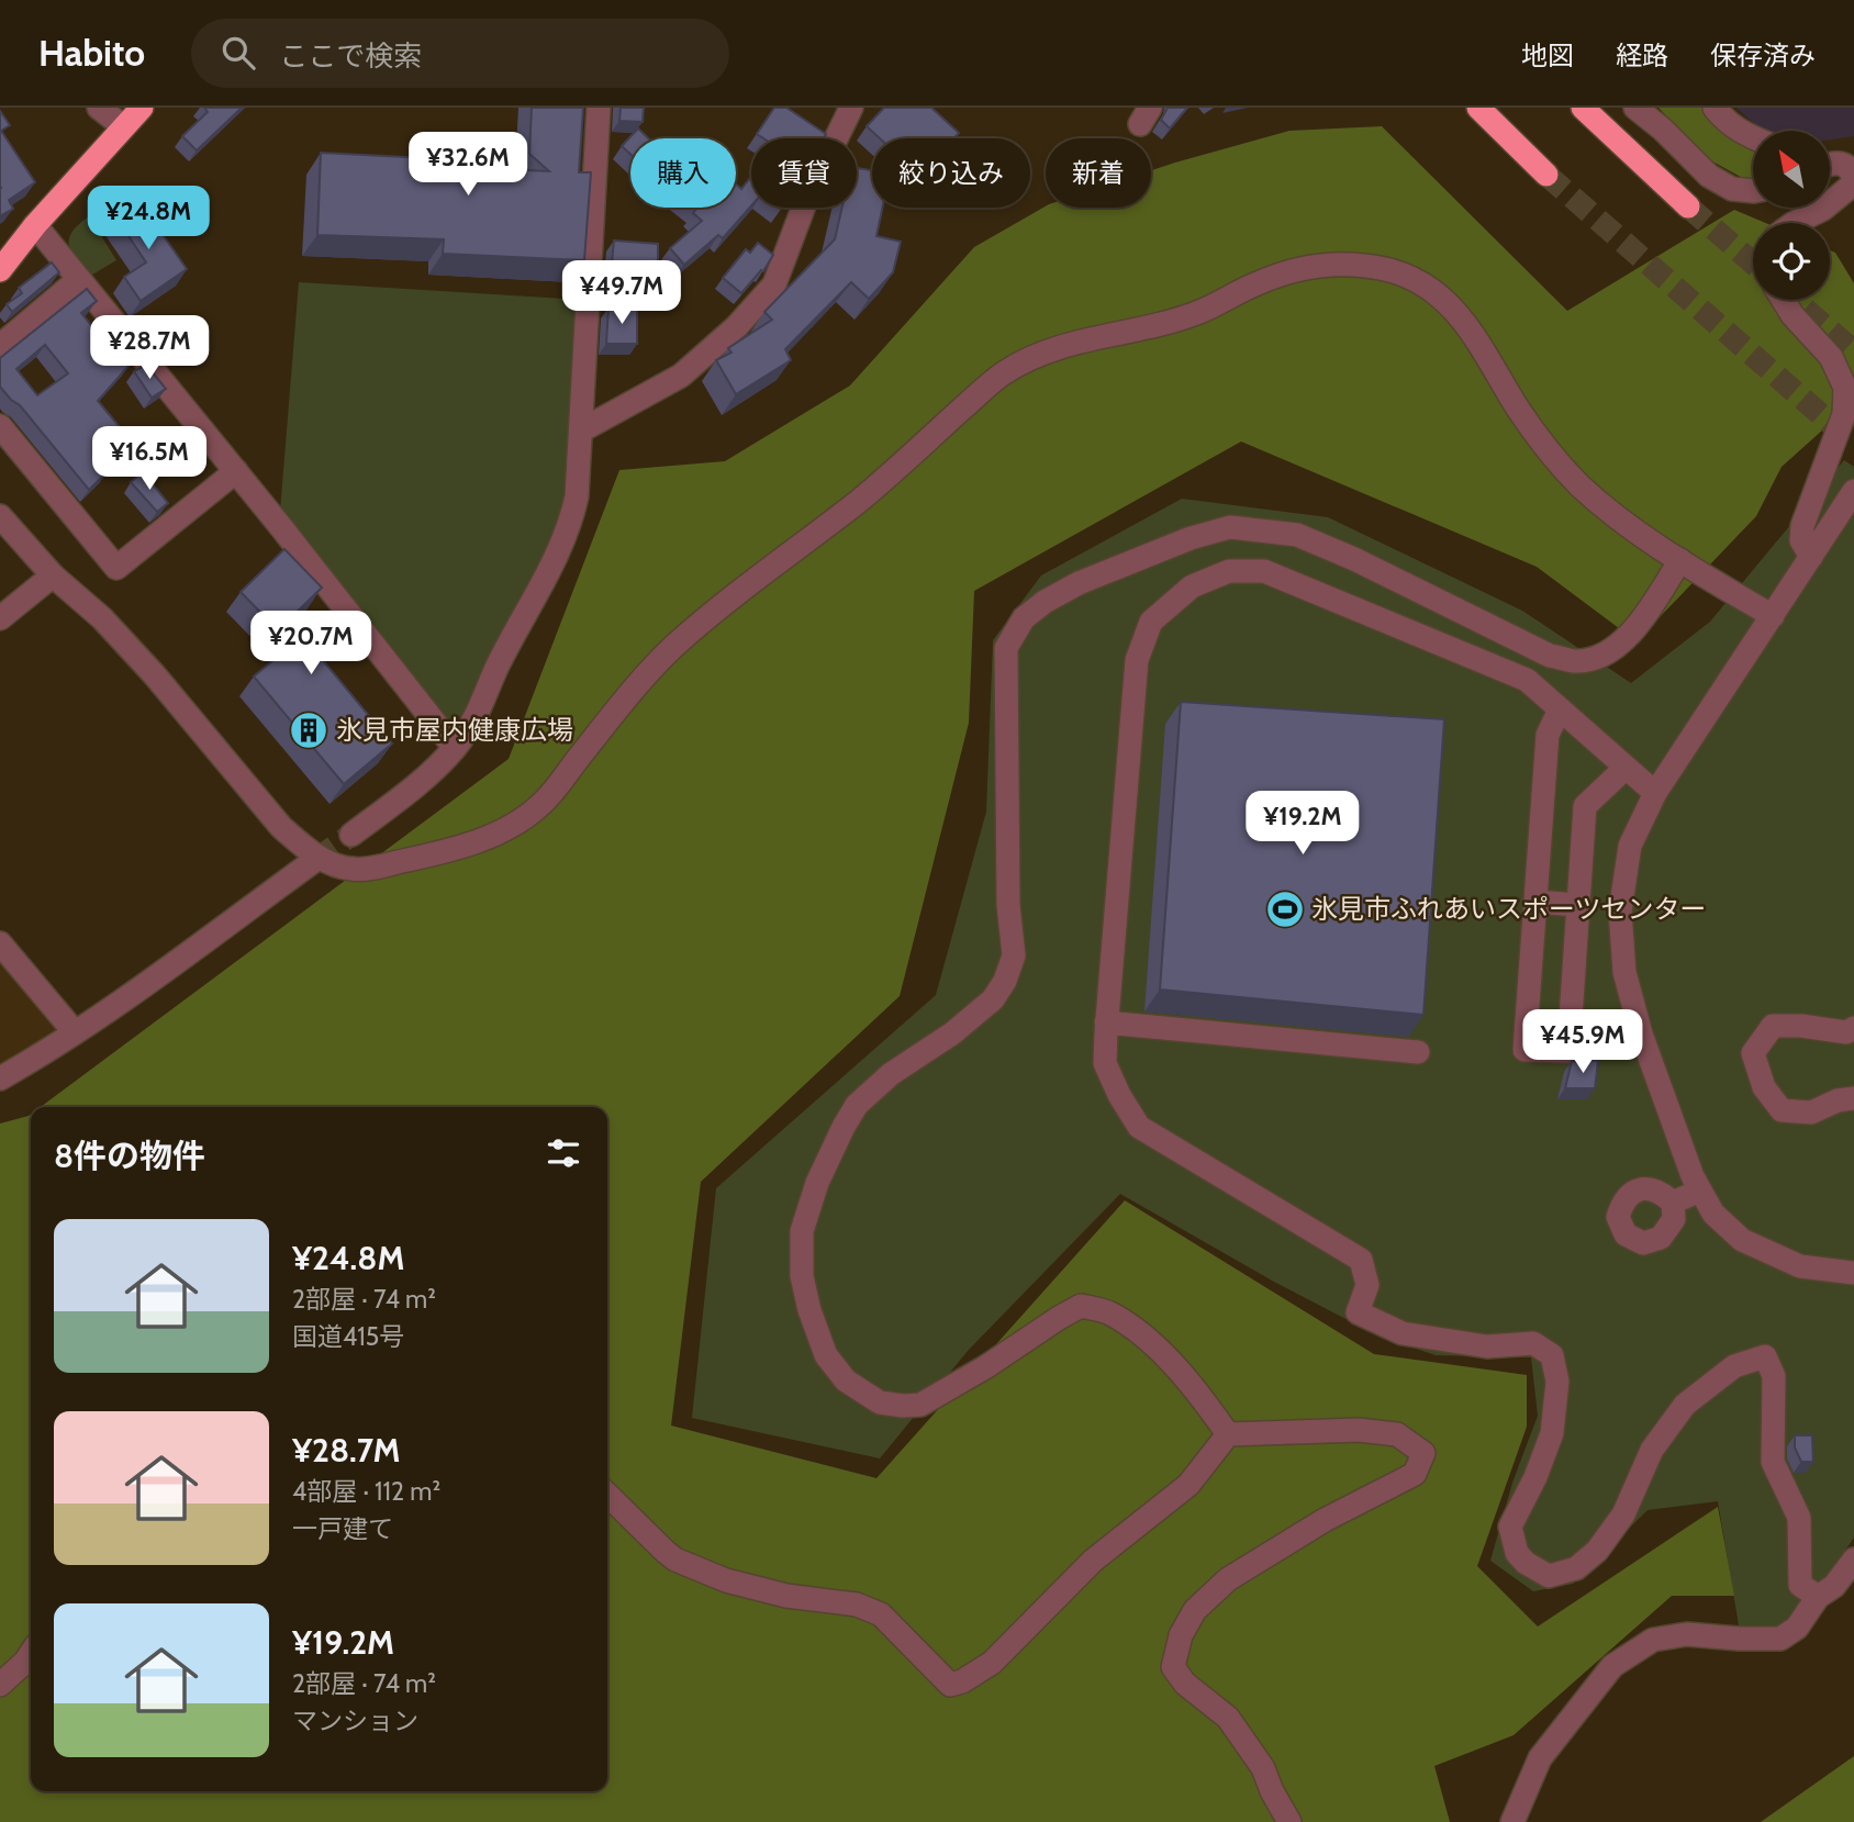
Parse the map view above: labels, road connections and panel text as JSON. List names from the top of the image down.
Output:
{
  "places": {
    "building": ["氷見市屋内健康広場"],
    "sports": ["氷見市ふれあいスポーツセンター"]
  },
  "north": "top left",
  "page": {
    "header": "Habito",
    "search": "ここで検索",
    "nav": ["地図", "経路", "保存済み"],
    "price": [
      "¥32.6M",
      "¥24.8M",
      "¥49.7M",
      "¥28.7M",
      "¥16.5M",
      "¥20.7M",
      "¥19.2M",
      "¥45.9M"
    ],
    "chip": [
      "購入",
      "賃貸",
      "絞り込み",
      "新着"
    ],
    "heading": "8件の物件",
    "list": [
      {
        "name": "¥24.8M",
        "note": "2部屋 · 74 m² · 国道415号"
      },
      {
        "name": "¥28.7M",
        "note": "4部屋 · 112 m² · 一戸建て"
      },
      {
        "name": "¥19.2M",
        "note": "2部屋 · 74 m² · マンション"
      }
    ]
  }
}
